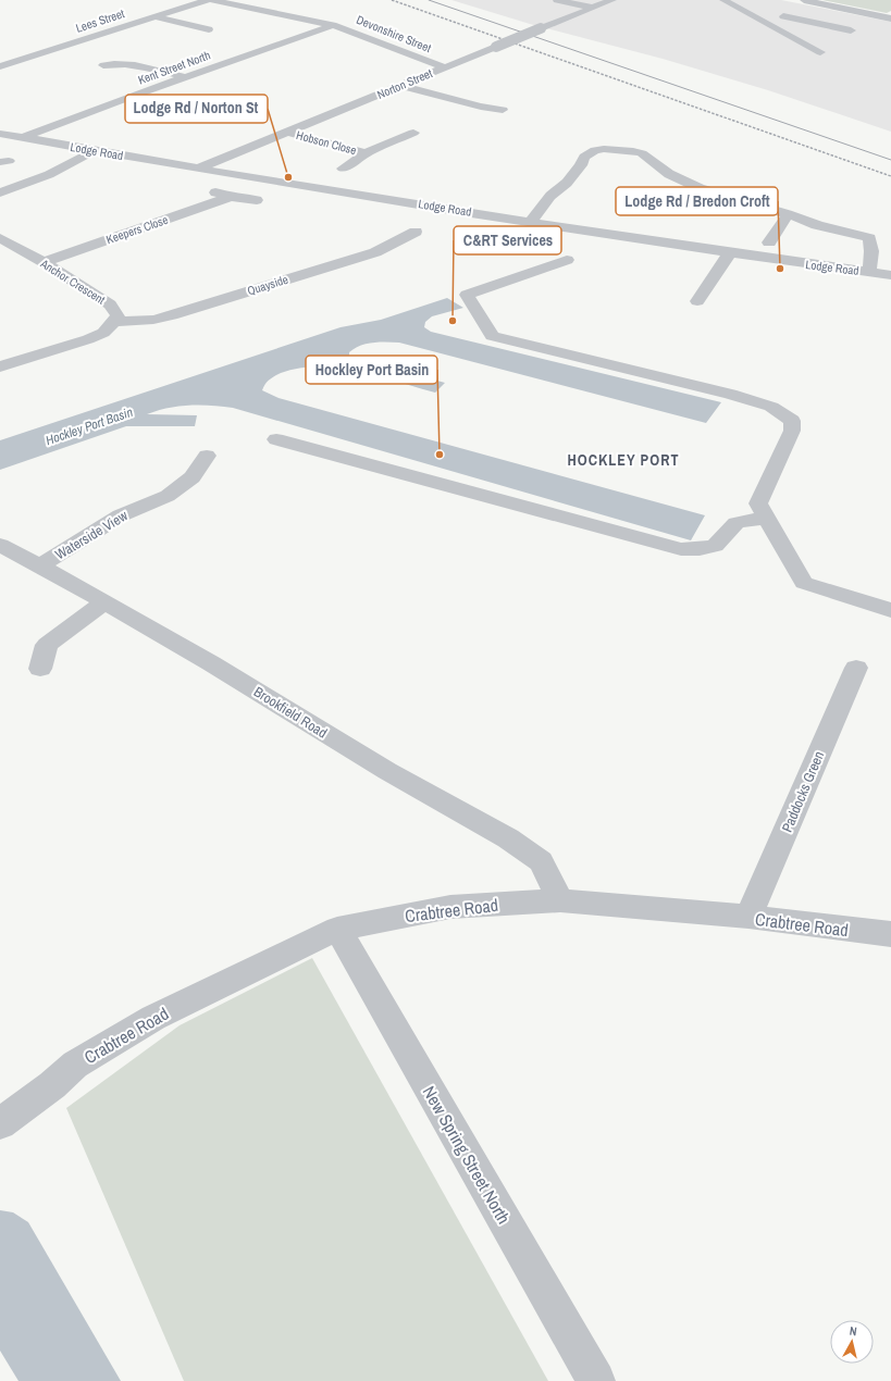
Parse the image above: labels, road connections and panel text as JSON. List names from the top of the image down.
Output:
{
  "streets": {
    "street": [
      "Lees Street",
      "Devonshire Street",
      "Kent Street North",
      "Norton Street",
      "Hobson Close",
      "Lodge Road",
      "Keepers Close",
      "Anchor Crescent",
      "Quayside",
      "Waterside View",
      "Brookfield Road",
      "Paddocks Green",
      "Crabtree Road",
      "New Spring Street North"
    ]
  },
  "crossings": [
    ["Devonshire Street", "Kent Street North"],
    ["Devonshire Street", "Norton Street"],
    ["Kent Street North", "Lodge Road"],
    ["Norton Street", "Hobson Close"],
    ["Norton Street", "Lodge Road"],
    ["Keepers Close", "Anchor Crescent"],
    ["Anchor Crescent", "Quayside"],
    ["Waterside View", "Brookfield Road"],
    ["Brookfield Road", "Crabtree Road"],
    ["Paddocks Green", "Crabtree Road"],
    ["Crabtree Road", "New Spring Street North"]
  ],
  "districts": ["HOCKLEY PORT"],
  "water": ["Hockley Port Basin"],
  "places": [
    "Lodge Rd / Norton St",
    "Lodge Rd / Bredon Croft",
    "C&RT Services",
    "Hockley Port Basin"
  ],
  "north": "top"
}
